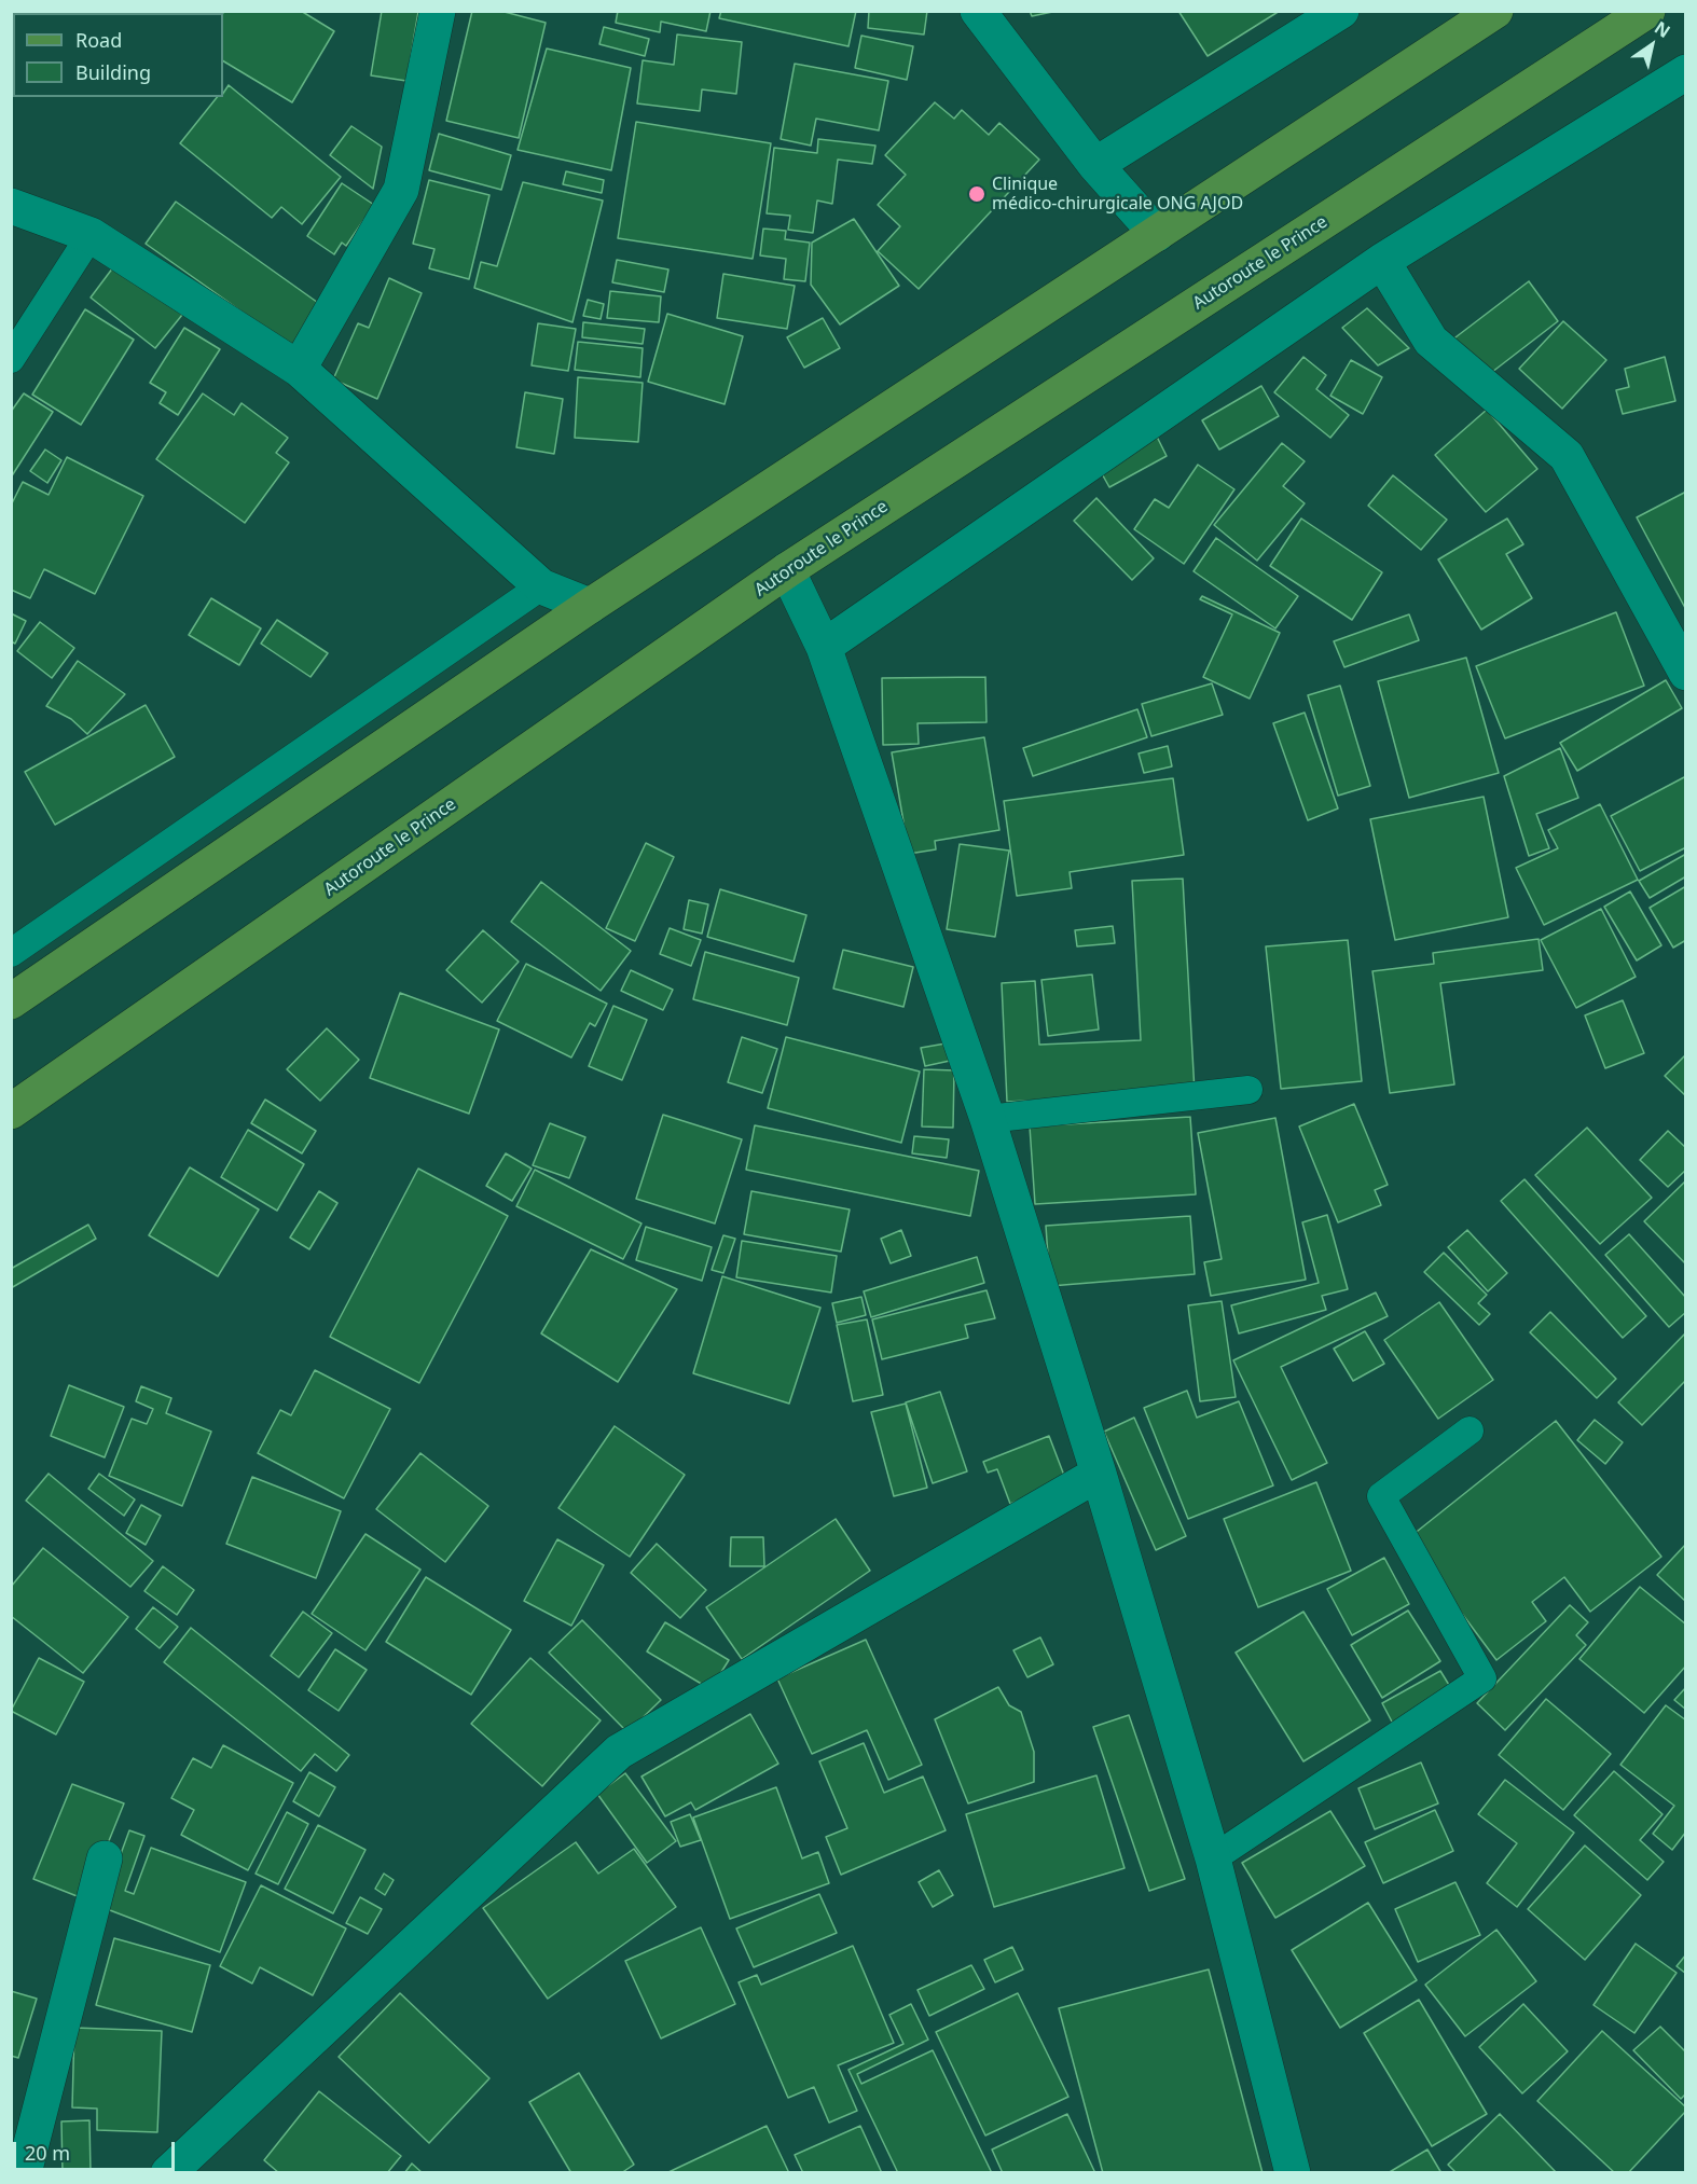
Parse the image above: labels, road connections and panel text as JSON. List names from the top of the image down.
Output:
{
  "streets": {
    "main road": ["Autoroute le Prince"]
  },
  "places": ["Clinique médico-chirurgicale ONG AJOD"],
  "legend": ["Road", "Building"],
  "scale_bar": "20 m",
  "north": "top right"
}
